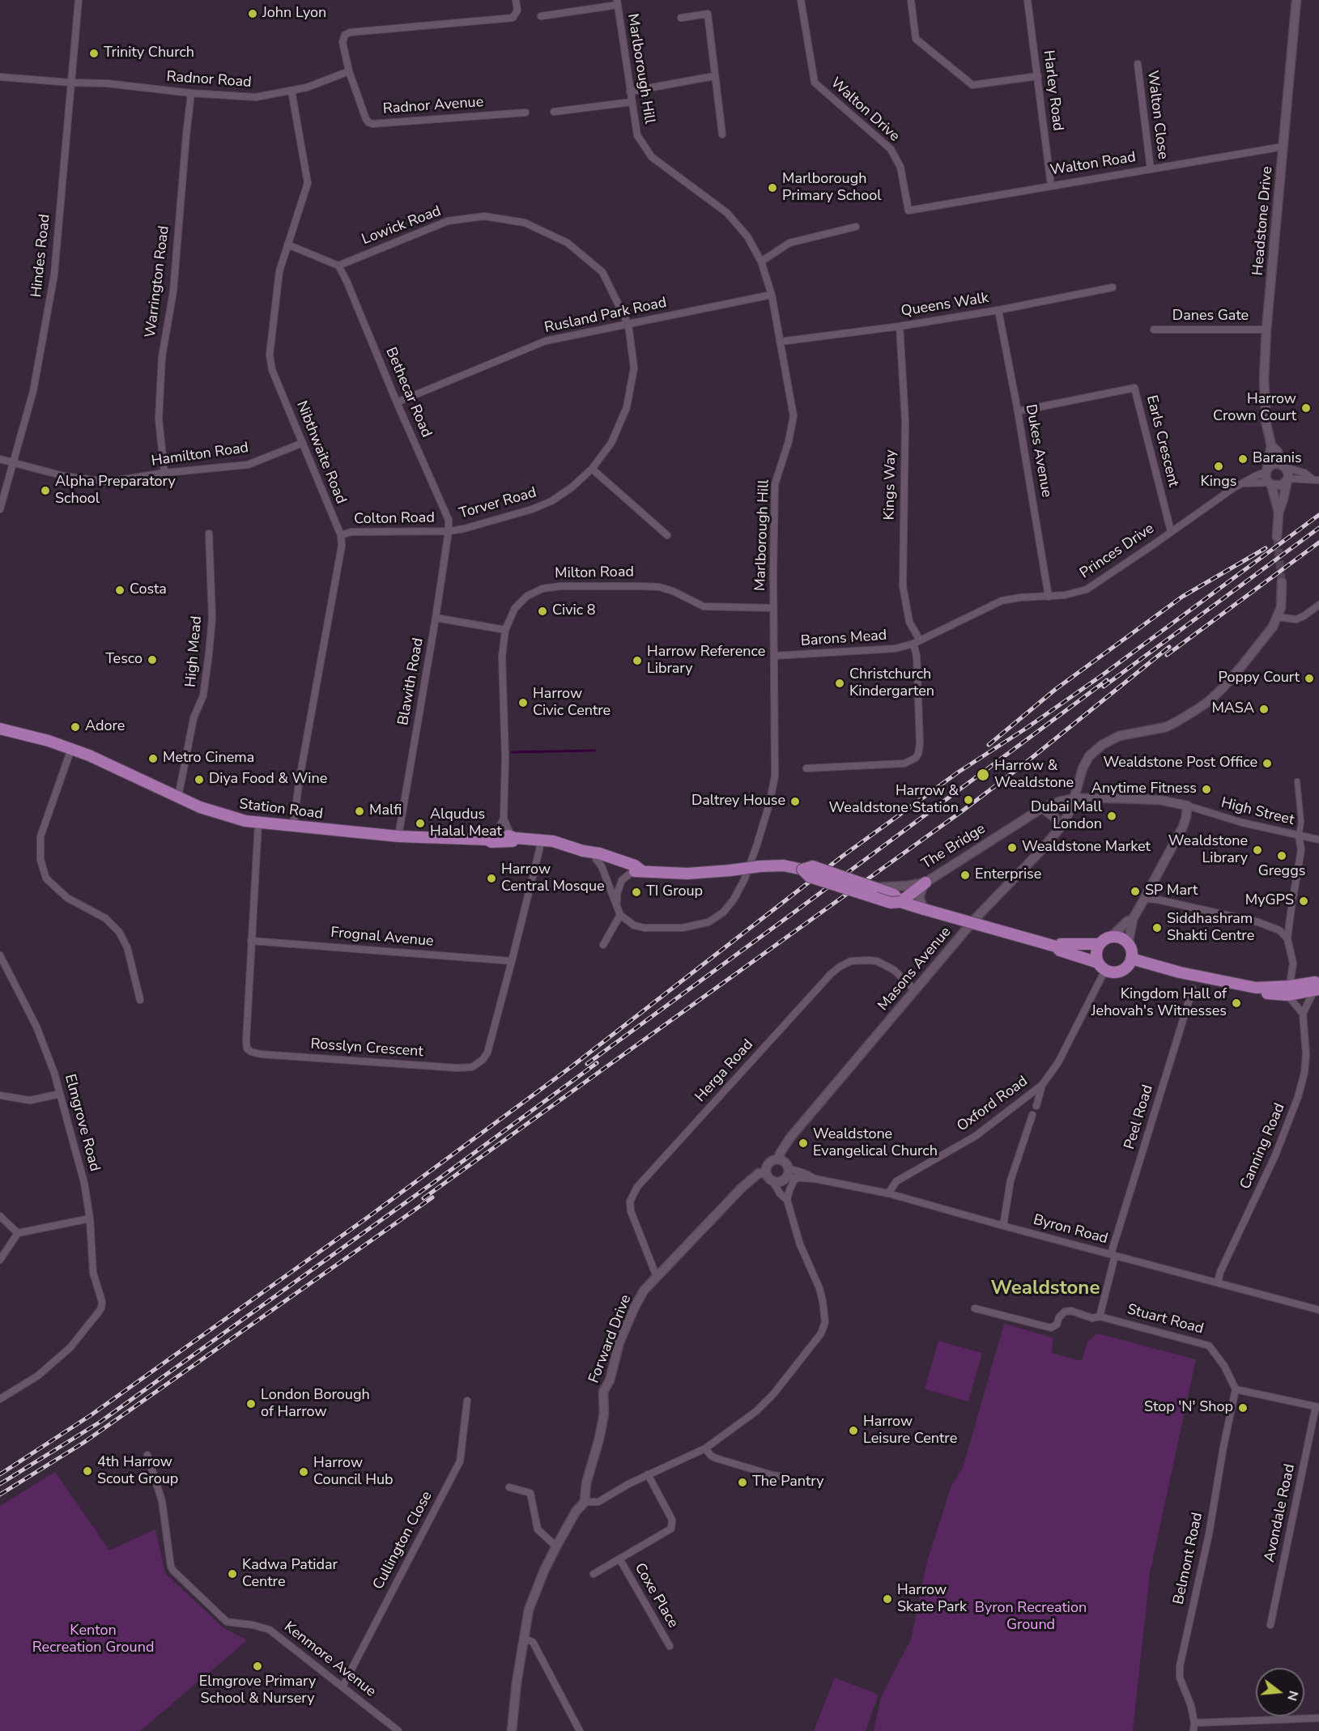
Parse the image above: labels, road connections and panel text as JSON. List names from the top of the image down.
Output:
{
  "streets": {
    "main road": ["Station Road", "The Bridge"],
    "street": [
      "Marlborough Hill",
      "Radnor Road",
      "Harley Road",
      "Radnor Avenue",
      "Walton Drive",
      "Walton Close",
      "Walton Road",
      "Headstone Drive",
      "Lowick Road",
      "Hindes Road",
      "Warrington Road",
      "Queens Walk",
      "Rusland Park Road",
      "Danes Gate",
      "Bethecar Road",
      "Earls Crescent",
      "Dukes Avenue",
      "Nibthwaite Road",
      "Hamilton Road",
      "Kings Way",
      "Torver Road",
      "Colton Road",
      "Princes Drive",
      "Milton Road",
      "Barons Mead",
      "High Mead",
      "Blawith Road",
      "High Street",
      "Frognal Avenue",
      "Masons Avenue",
      "Rosslyn Crescent",
      "Herga Road",
      "Oxford Road",
      "Peel Road",
      "Elmgrove Road",
      "Canning Road",
      "Byron Road",
      "Stuart Road",
      "Forward Drive",
      "Avondale Road",
      "Cullington Close",
      "Belmont Road",
      "Coxe Place",
      "Kenmore Avenue"
    ]
  },
  "crossings": [
    ["Marlborough Hill", "Queens Walk"],
    ["Marlborough Hill", "Rusland Park Road"],
    ["Marlborough Hill", "Milton Road"],
    ["Marlborough Hill", "Barons Mead"],
    ["Radnor Road", "Radnor Avenue"],
    ["Radnor Road", "Hindes Road"],
    ["Radnor Road", "Warrington Road"],
    ["Radnor Road", "Nibthwaite Road"],
    ["Harley Road", "Walton Road"],
    ["Walton Drive", "Walton Road"],
    ["Walton Close", "Walton Road"],
    ["Walton Road", "Headstone Drive"],
    ["Headstone Drive", "Danes Gate"],
    ["Headstone Drive", "Princes Drive"],
    ["Lowick Road", "Rusland Park Road"],
    ["Lowick Road", "Bethecar Road"],
    ["Lowick Road", "Torver Road"],
    ["Hindes Road", "Hamilton Road"],
    ["Warrington Road", "Hamilton Road"],
    ["Queens Walk", "Dukes Avenue"],
    ["Queens Walk", "Kings Way"],
    ["Rusland Park Road", "Bethecar Road"],
    ["Rusland Park Road", "Torver Road"],
    ["Bethecar Road", "Torver Road"],
    ["Bethecar Road", "Colton Road"],
    ["Bethecar Road", "Blawith Road"],
    ["Earls Crescent", "Dukes Avenue"],
    ["Earls Crescent", "Princes Drive"],
    ["Dukes Avenue", "Princes Drive"],
    ["Nibthwaite Road", "Hamilton Road"],
    ["Nibthwaite Road", "Colton Road"],
    ["Nibthwaite Road", "Station Road"],
    ["Kings Way", "Princes Drive"],
    ["Kings Way", "Barons Mead"],
    ["Torver Road", "Colton Road"],
    ["Torver Road", "Blawith Road"],
    ["Colton Road", "Blawith Road"],
    ["Princes Drive", "Barons Mead"],
    ["Milton Road", "Station Road"],
    ["High Mead", "Station Road"],
    ["Blawith Road", "Station Road"],
    ["Station Road", "Rosslyn Crescent"],
    ["High Street", "The Bridge"],
    ["High Street", "Masons Avenue"],
    ["The Bridge", "Masons Avenue"],
    ["Frognal Avenue", "Rosslyn Crescent"],
    ["Masons Avenue", "Herga Road"],
    ["Masons Avenue", "Byron Road"],
    ["Herga Road", "Forward Drive"],
    ["Oxford Road", "Byron Road"],
    ["Peel Road", "Byron Road"],
    ["Canning Road", "Byron Road"],
    ["Stuart Road", "Belmont Road"],
    ["Cullington Close", "Kenmore Avenue"]
  ],
  "districts": ["Wealdstone"],
  "parks": ["Byron Recreation Ground", "Kenton Recreation Ground"],
  "places": [
    "John Lyon",
    "Trinity Church",
    "Marlborough Primary School",
    "Harrow Crown Court",
    "Baranis",
    "Kings",
    "Alpha Preparatory School",
    "Costa",
    "Civic 8",
    "Tesco",
    "Harrow Reference Library",
    "Poppy Court",
    "Christchurch Kindergarten",
    "Harrow Civic Centre",
    "MASA",
    "Adore",
    "Metro Cinema",
    "Wealdstone Post Office",
    "Harrow & Wealdstone",
    "Diya Food & Wine",
    "Anytime Fitness",
    "Harrow & Wealdstone Station",
    "Daltrey House",
    "Malfi",
    "Dubai Mall London",
    "Alqudus Halal Meat",
    "Wealdstone Market",
    "Wealdstone Library",
    "Greggs",
    "Enterprise",
    "Harrow Central Mosque",
    "SP Mart",
    "TI Group",
    "MyGPS",
    "Siddhashram Shakti Centre",
    "Kingdom Hall of Jehovah's Witnesses",
    "Wealdstone Evangelical Church",
    "London Borough of Harrow",
    "Stop 'N' Shop",
    "Harrow Leisure Centre",
    "4th Harrow Scout Group",
    "Harrow Council Hub",
    "The Pantry",
    "Kadwa Patidar Centre",
    "Harrow Skate Park",
    "Elmgrove Primary School & Nursery"
  ],
  "north": "right"
}
